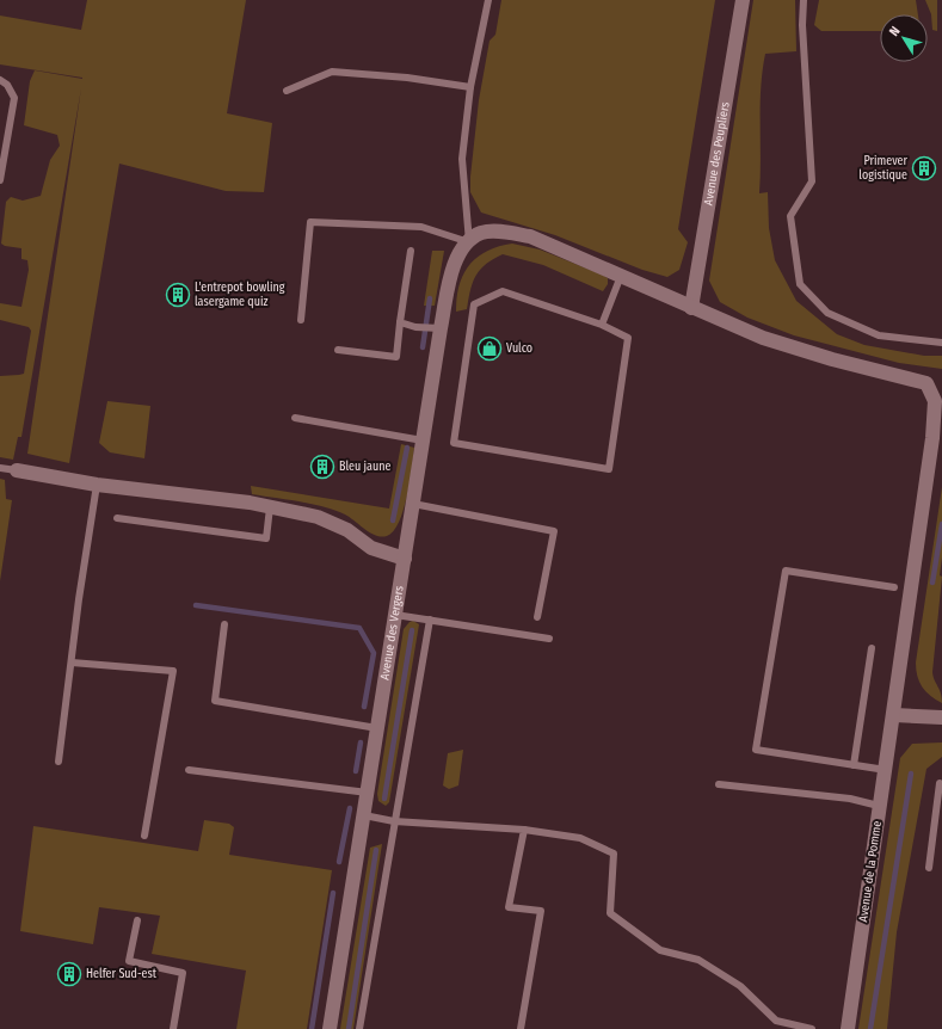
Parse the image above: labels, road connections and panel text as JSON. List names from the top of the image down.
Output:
{
  "streets": {
    "street": ["Avenue des Peupliers", "Avenue des Vergers", "Avenue de la Pomme"]
  },
  "places": {
    "building": [
      "Primever logistique",
      "L'entrepot bowling lasergame quiz",
      "Bleu jaune",
      "Helfer Sud-est"
    ],
    "shop": ["Vulco"]
  },
  "north": "top left"
}
